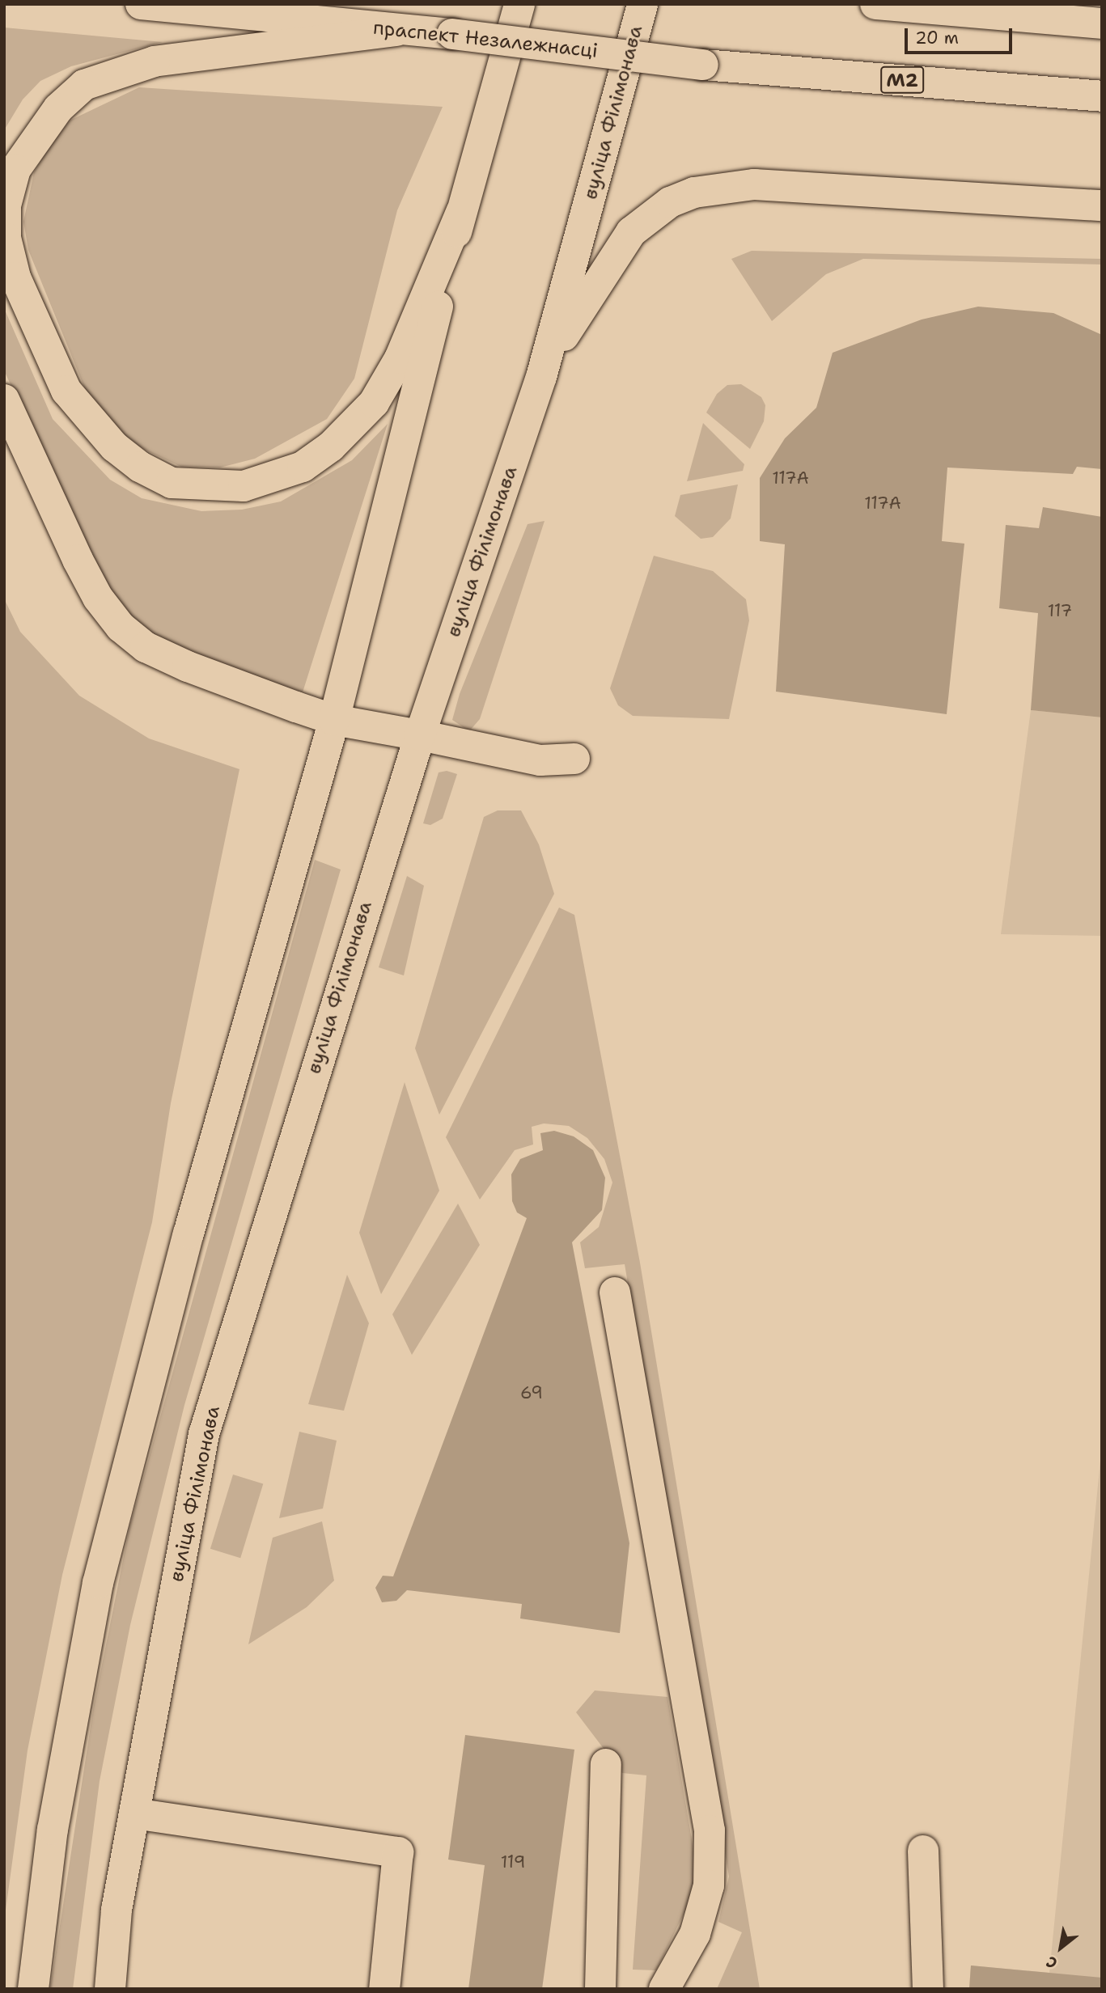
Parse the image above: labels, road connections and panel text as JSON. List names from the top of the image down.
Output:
{
  "streets": {
    "main road": ["праспект Незалежнасці", "М2", "вуліца Філімонава"]
  },
  "house_numbers": [
    "117А",
    "117А",
    "117",
    "69",
    "119"
  ],
  "scale_bar": "20 m",
  "north": "bottom left"
}
